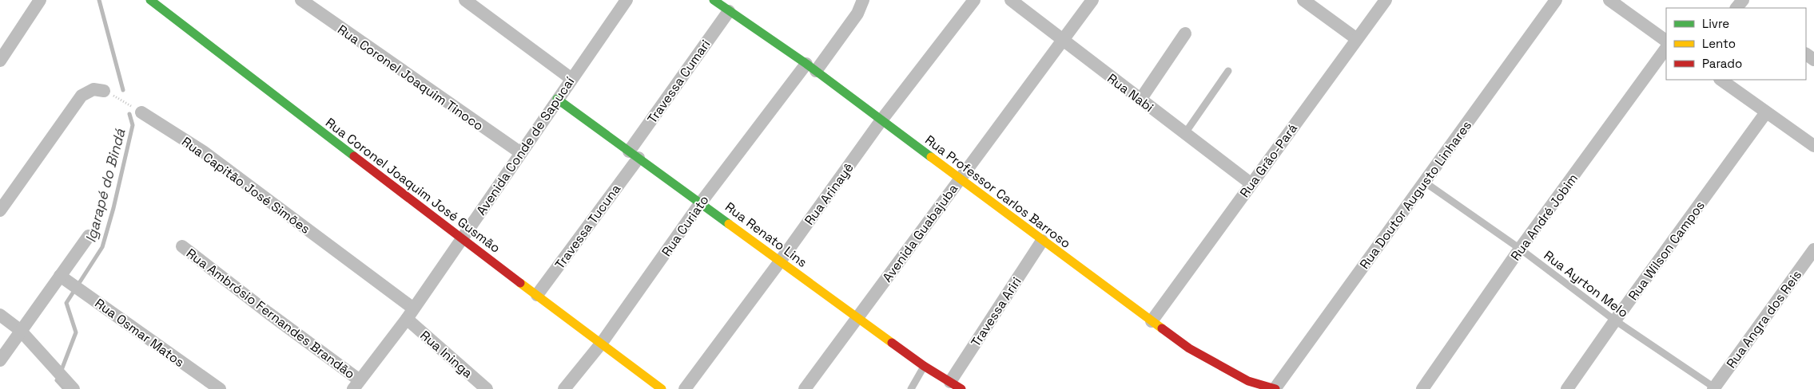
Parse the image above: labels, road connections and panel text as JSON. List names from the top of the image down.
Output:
{
  "streets": {
    "street": [
      "Rua Coronel Joaquim Tinoco",
      "Travessa Cumari",
      "Rua Nabi",
      "Avenida Conde de Sapucaí",
      "Rua Grão-Pará",
      "Rua Capitão José Simões",
      "Rua Coronel Joaquim José Gusmão",
      "Rua Professor Carlos Barroso",
      "Rua Arinayê",
      "Rua Doutor Augusto Linhares",
      "Rua André Jobim",
      "Rua Curiato",
      "Travessa Tucuna",
      "Avenida Guabajuba",
      "Rua Renato Lins",
      "Rua Wilson Campos",
      "Travessa Ariri",
      "Rua Ambrósio Fernandes Brandão",
      "Rua Angra dos Reis",
      "Rua Osmar Matos",
      "Rua Ininga"
    ],
    "lane": ["Rua Ayrton Melo"]
  },
  "crossings": [
    ["Rua Coronel Joaquim Tinoco", "Avenida Conde de Sapucaí"],
    ["Travessa Cumari", "Rua Professor Carlos Barroso"],
    ["Travessa Cumari", "Travessa Tucuna"],
    ["Travessa Cumari", "Rua Renato Lins"],
    ["Rua Nabi", "Rua Grão-Pará"],
    ["Rua Nabi", "Avenida Guabajuba"],
    ["Avenida Conde de Sapucaí", "Rua Capitão José Simões"],
    ["Avenida Conde de Sapucaí", "Rua Coronel Joaquim José Gusmão"],
    ["Avenida Conde de Sapucaí", "Rua Renato Lins"],
    ["Avenida Conde de Sapucaí", "Rua Ambrósio Fernandes Brandão"],
    ["Avenida Conde de Sapucaí", "Rua Ininga"],
    ["Rua Grão-Pará", "Rua Professor Carlos Barroso"],
    ["Rua Capitão José Simões", "Rua Ininga"],
    ["Rua Coronel Joaquim José Gusmão", "Rua Curiato"],
    ["Rua Coronel Joaquim José Gusmão", "Travessa Tucuna"],
    ["Rua Professor Carlos Barroso", "Rua Arinayê"],
    ["Rua Professor Carlos Barroso", "Rua Doutor Augusto Linhares"],
    ["Rua Professor Carlos Barroso", "Rua Curiato"],
    ["Rua Professor Carlos Barroso", "Avenida Guabajuba"],
    ["Rua Professor Carlos Barroso", "Travessa Ariri"],
    ["Rua Arinayê", "Rua Renato Lins"],
    ["Rua Doutor Augusto Linhares", "Rua Ayrton Melo"],
    ["Rua André Jobim", "Rua Ayrton Melo"],
    ["Rua Curiato", "Rua Renato Lins"],
    ["Travessa Tucuna", "Rua Renato Lins"],
    ["Avenida Guabajuba", "Rua Renato Lins"],
    ["Rua Renato Lins", "Travessa Ariri"],
    ["Rua Wilson Campos", "Rua Ayrton Melo"],
    ["Rua Ayrton Melo", "Rua Angra dos Reis"]
  ],
  "water": ["Igarapé do Bindá"],
  "legend": ["Livre", "Lento", "Parado"]
}
